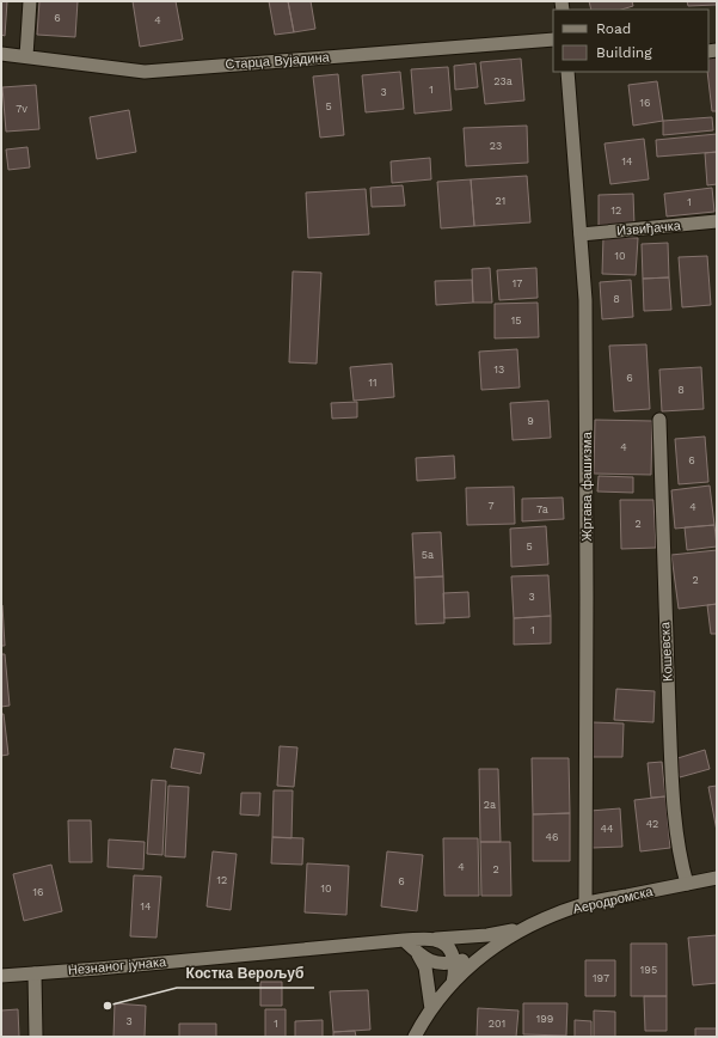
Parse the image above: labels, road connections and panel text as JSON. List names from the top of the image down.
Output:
{
  "streets": {
    "street": [
      "Старца Вујадина",
      "Извиђачка",
      "Жртава фашизма",
      "Кошевска",
      "Аеродромска",
      "Незнаног јунака"
    ]
  },
  "crossings": [
    ["Извиђачка", "Жртава фашизма"],
    ["Жртава фашизма", "Аеродромска"],
    ["Кошевска", "Аеродромска"],
    ["Аеродромска", "Незнаног јунака"]
  ],
  "places": ["Костка Верољуб"],
  "house_numbers": [
    "6",
    "4",
    "23a",
    "1",
    "3",
    "16",
    "5",
    "7v",
    "23",
    "14",
    "21",
    "1",
    "12",
    "10",
    "17",
    "8",
    "15",
    "13",
    "6",
    "11",
    "8",
    "9",
    "4",
    "6",
    "7",
    "4",
    "7a",
    "2",
    "5",
    "5a",
    "2",
    "3",
    "1",
    "2a",
    "42",
    "44",
    "46",
    "4",
    "2",
    "12",
    "6",
    "10",
    "16",
    "14",
    "195",
    "197",
    "199",
    "3",
    "1",
    "201"
  ],
  "legend": ["Road", "Building"]
}
